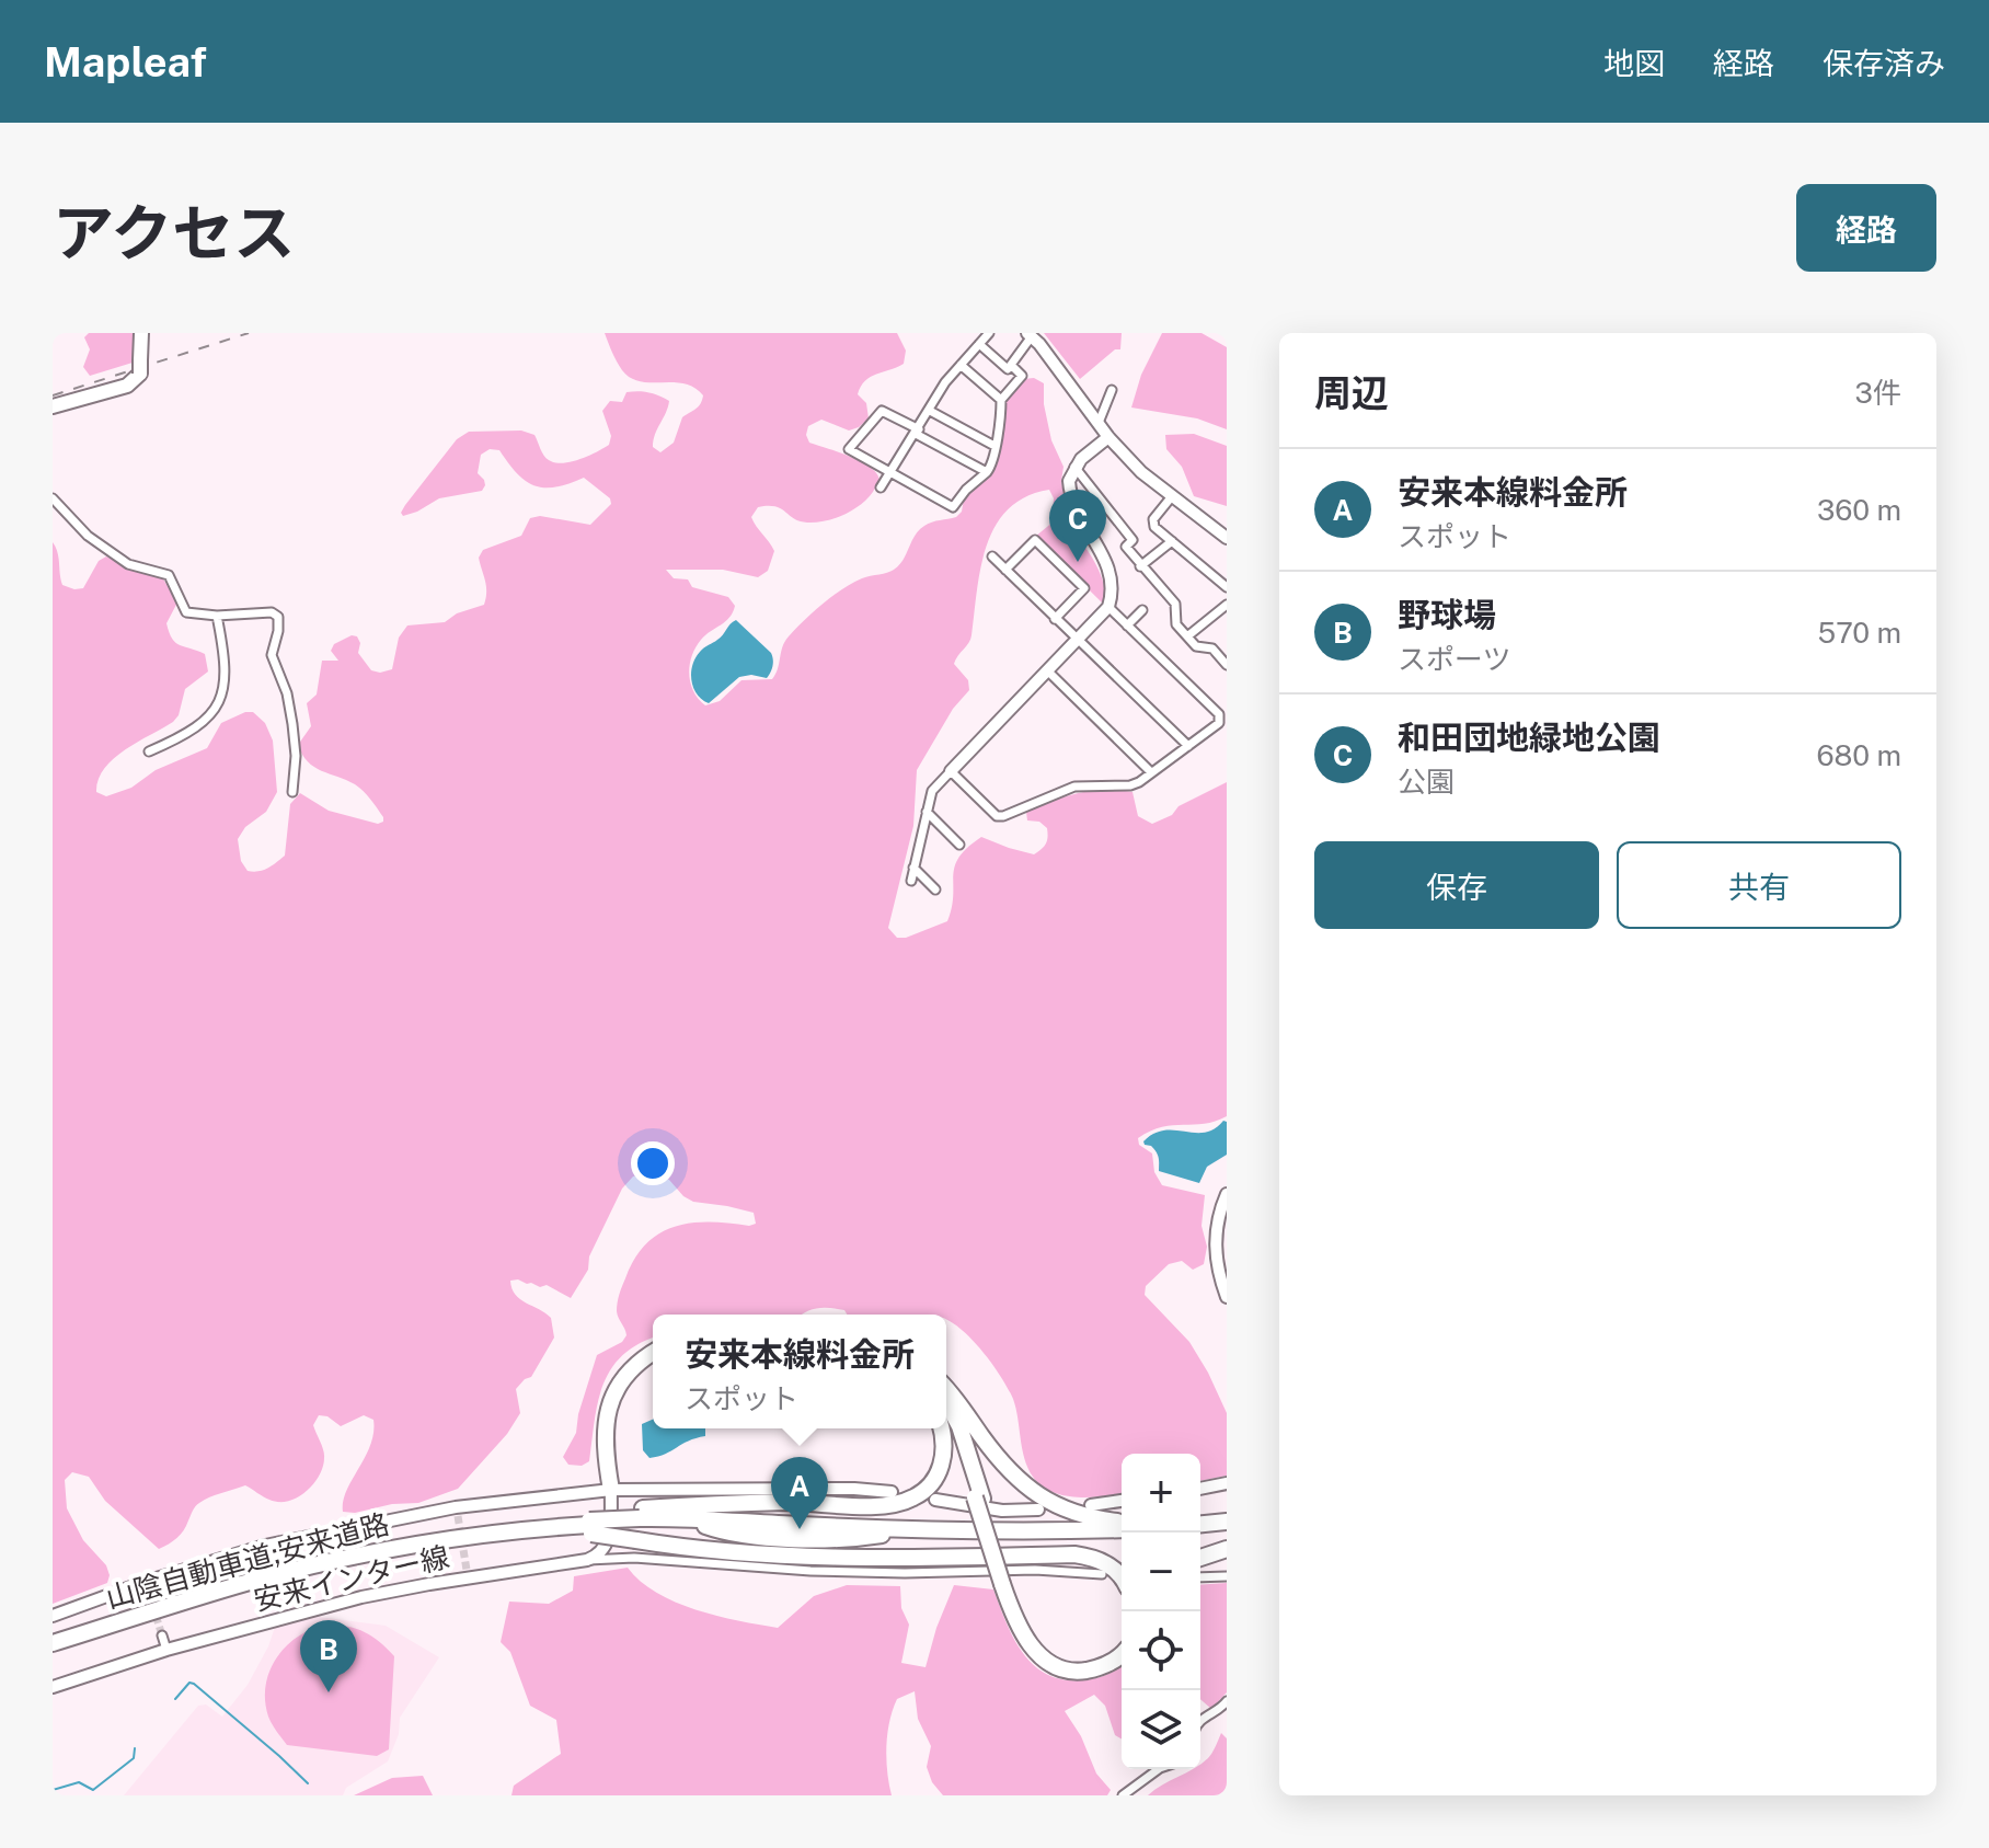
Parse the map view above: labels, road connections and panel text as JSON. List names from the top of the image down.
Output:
{
  "streets": {
    "highway": ["山陰自動車道;安来道路"],
    "main road": ["安来インター線"]
  },
  "page": {
    "header": "Mapleaf",
    "nav": ["地図", "経路", "保存済み"],
    "title": "アクセス",
    "buttons": [
      "経路",
      ["保存", "共有"]
    ],
    "heading": ["周辺", "3件"],
    "list": [
      {
        "mark": "A",
        "name": "安来本線料金所",
        "note": "スポット",
        "value": "360 m"
      },
      {
        "mark": "B",
        "name": "野球場",
        "note": "スポーツ",
        "value": "570 m"
      },
      {
        "mark": "C",
        "name": "和田団地緑地公園",
        "note": "公園",
        "value": "680 m"
      }
    ],
    "pins": ["C", "A", "B"],
    "popup": ["安来本線料金所", "スポット"],
    "map_buttons": ["+", "−"]
  }
}
